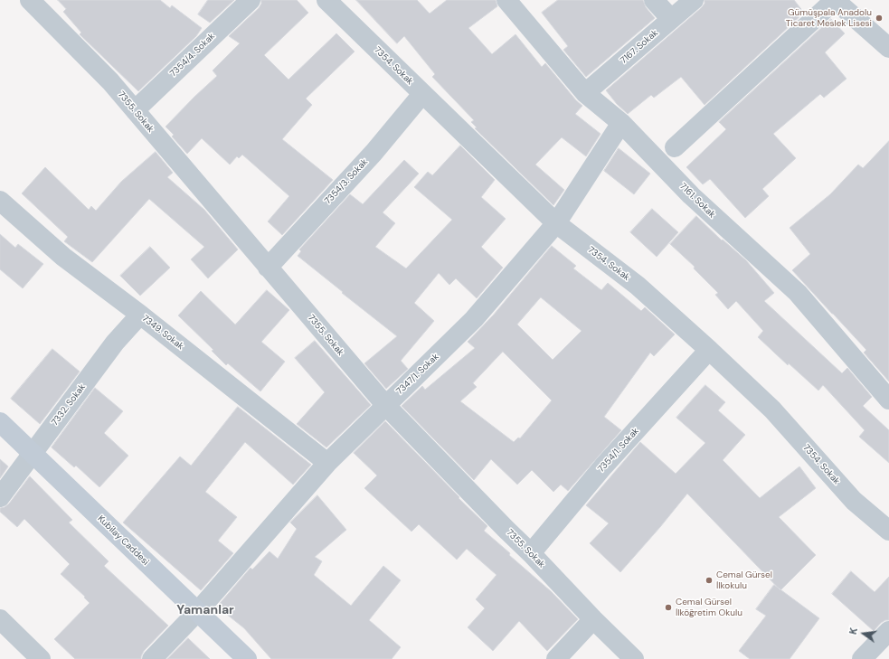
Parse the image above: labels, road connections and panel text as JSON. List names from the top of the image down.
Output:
{
  "streets": {
    "street": [
      "7167. Sokak",
      "7354/4. Sokak",
      "7354. Sokak",
      "7355. Sokak",
      "7354/3. Sokak",
      "7161. Sokak",
      "7349. Sokak",
      "7347/1. Sokak",
      "7332. Sokak",
      "7354/1. Sokak",
      "Kubilay Caddesi"
    ]
  },
  "crossings": [
    ["7167. Sokak", "7161. Sokak"],
    ["7354/4. Sokak", "7355. Sokak"],
    ["7354. Sokak", "7354/3. Sokak"],
    ["7354. Sokak", "7347/1. Sokak"],
    ["7354. Sokak", "7354/1. Sokak"],
    ["7355. Sokak", "7354/3. Sokak"],
    ["7355. Sokak", "7347/1. Sokak"],
    ["7355. Sokak", "7354/1. Sokak"],
    ["7161. Sokak", "7347/1. Sokak"],
    ["7349. Sokak", "7347/1. Sokak"],
    ["7349. Sokak", "7332. Sokak"],
    ["7347/1. Sokak", "Kubilay Caddesi"],
    ["7332. Sokak", "Kubilay Caddesi"]
  ],
  "districts": ["Yamanlar"],
  "places": ["Gümüşpala Anadolu Ticaret Meslek Lisesi", "Cemal Gürsel İlkokulu", "Cemal Gürsel İlköğretim Okulu"],
  "north": "left"
}
